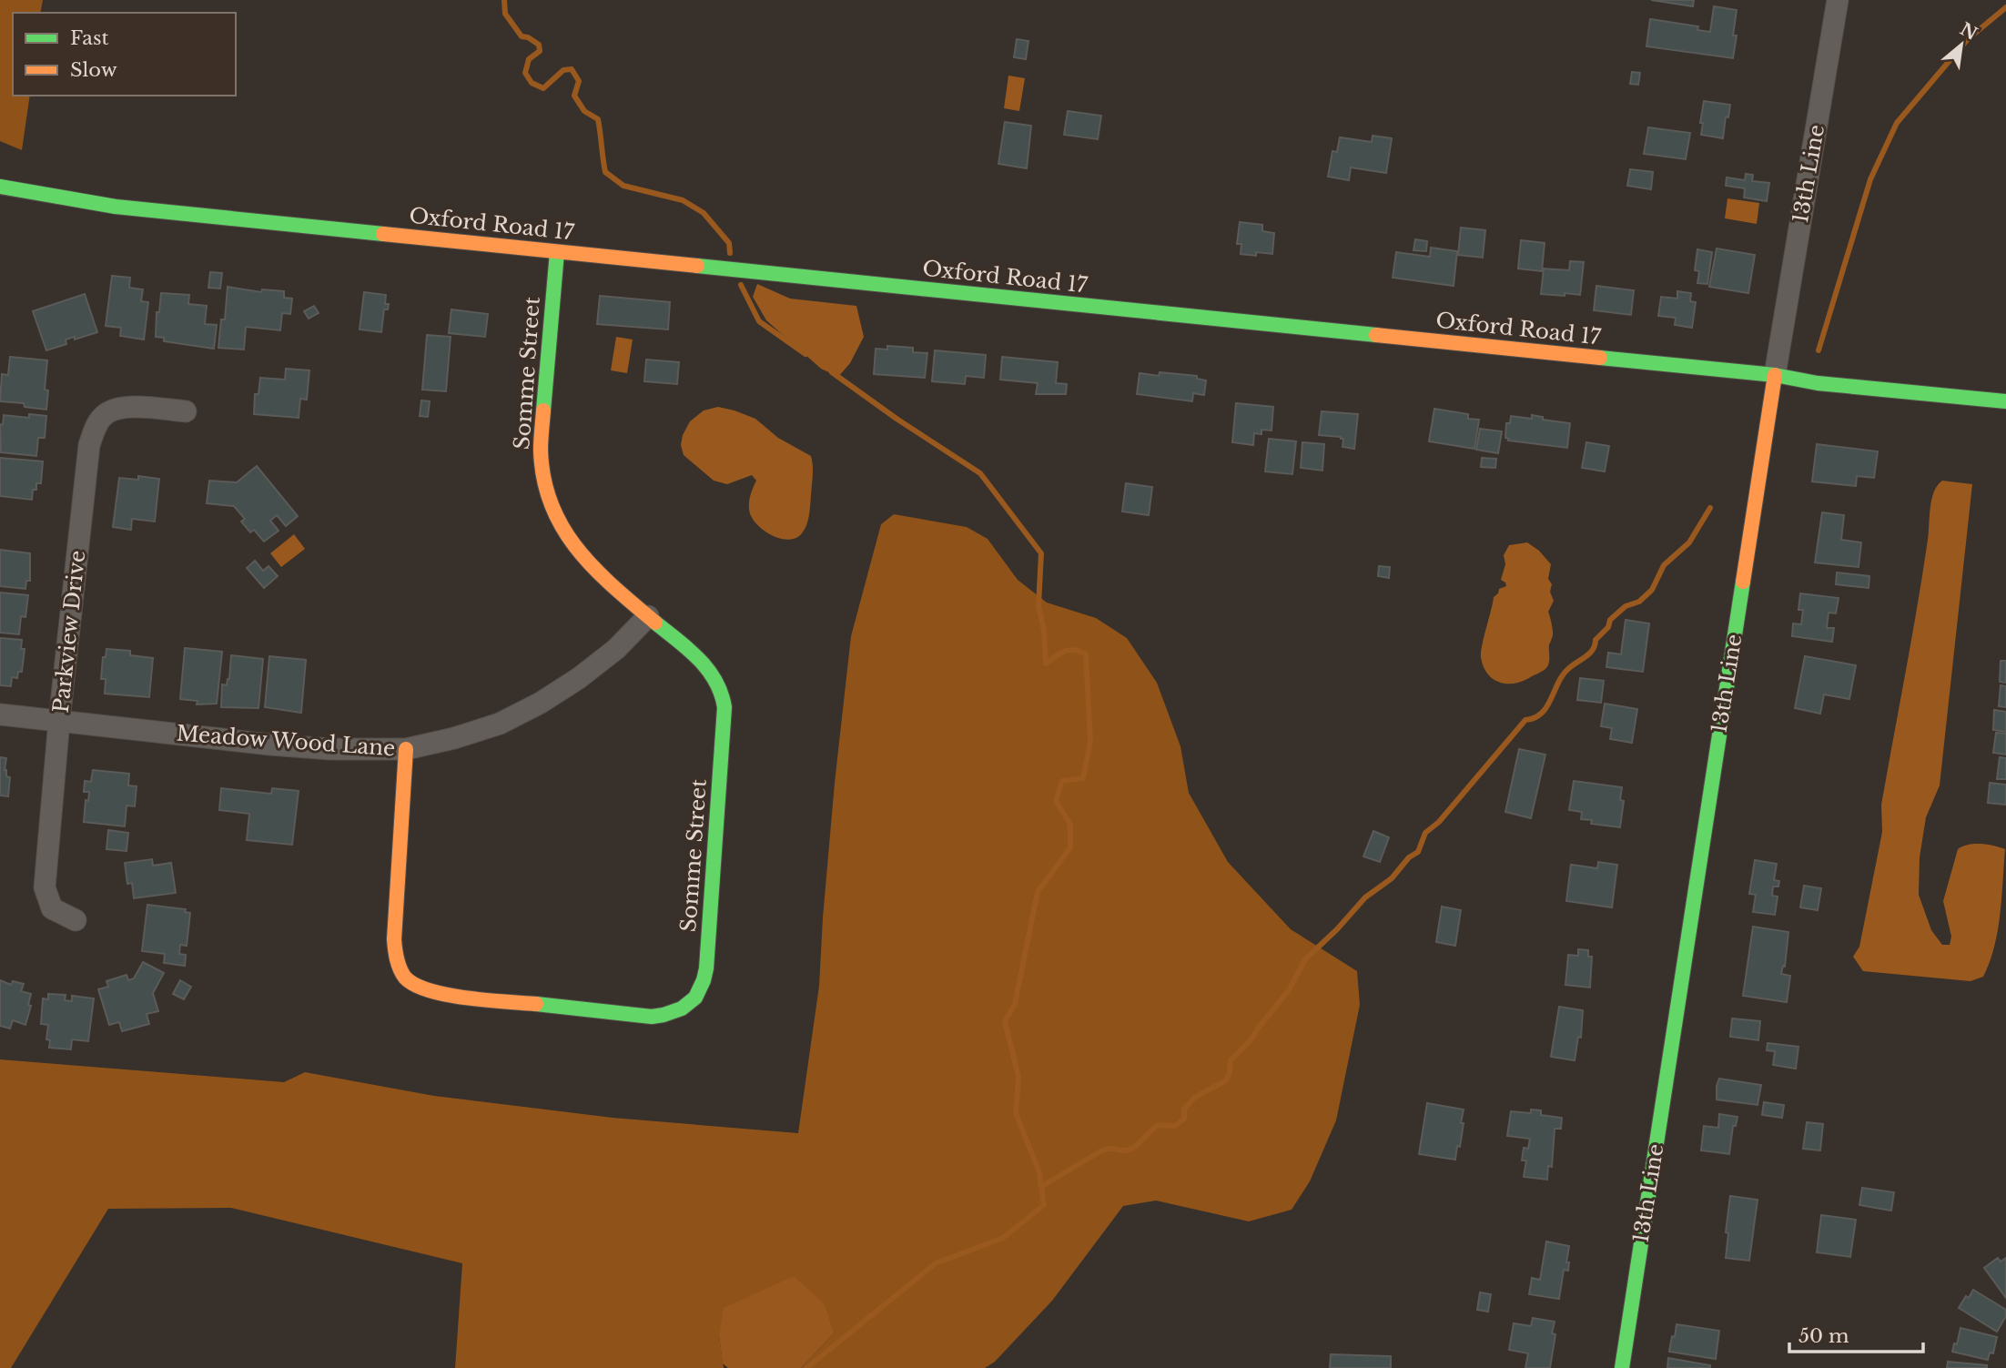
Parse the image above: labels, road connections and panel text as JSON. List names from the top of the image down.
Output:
{
  "streets": {
    "main road": ["13th Line", "Oxford Road 17", "Somme Street"],
    "street": ["Parkview Drive", "Meadow Wood Lane"]
  },
  "crossings": [
    ["13th Line", "Oxford Road 17"],
    ["Oxford Road 17", "Somme Street"],
    ["Somme Street", "Meadow Wood Lane"],
    ["Parkview Drive", "Meadow Wood Lane"]
  ],
  "legend": ["Fast", "Slow"],
  "scale_bar": "50 m",
  "north": "top right"
}
